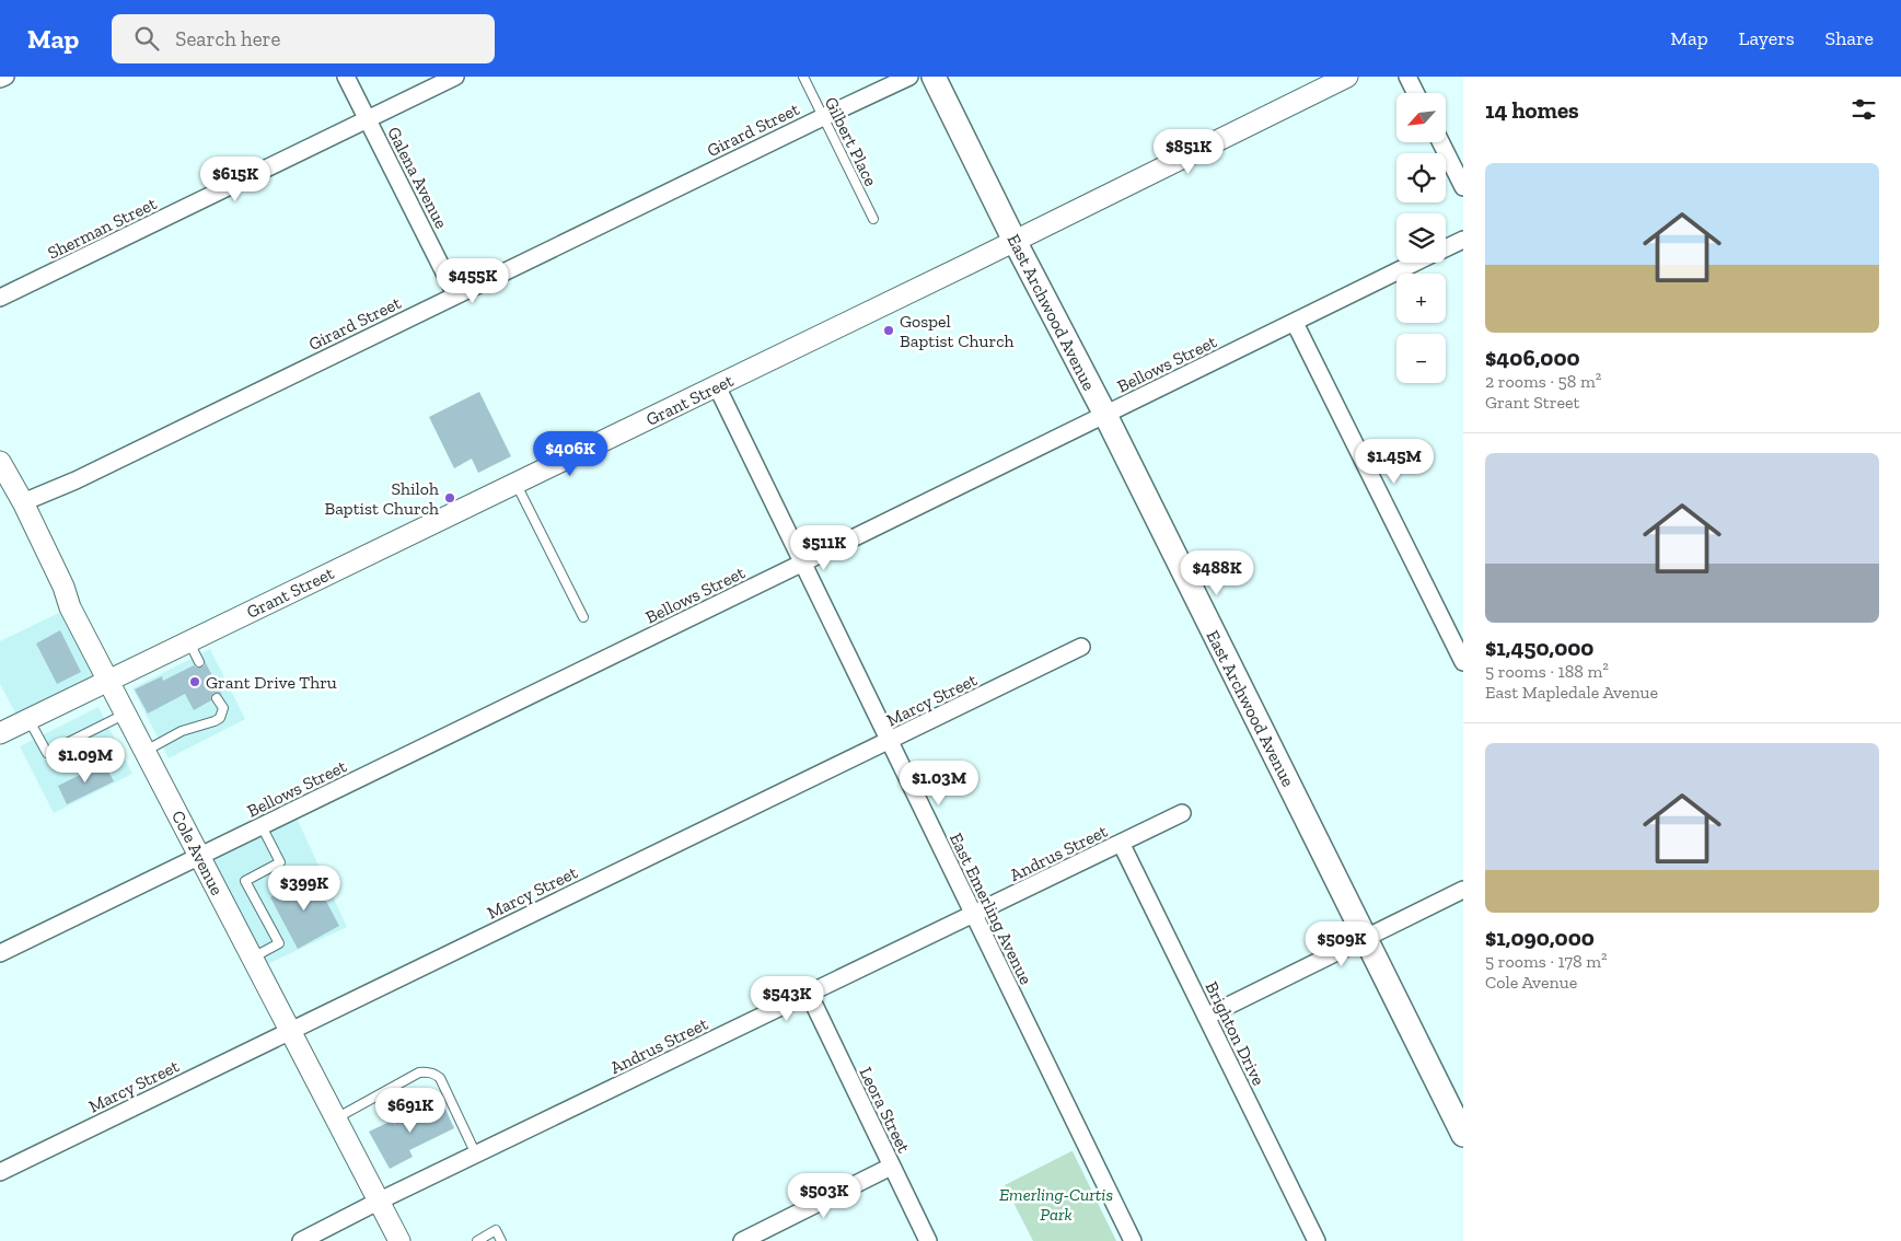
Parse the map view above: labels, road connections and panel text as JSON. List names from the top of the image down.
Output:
{
  "streets": {
    "main road": ["East Archwood Avenue"],
    "street": [
      "Girard Street",
      "Galena Avenue",
      "Sherman Street",
      "Bellows Street",
      "Grant Street",
      "Marcy Street",
      "Cole Avenue",
      "Andrus Street",
      "East Emerling Avenue",
      "Brighton Drive",
      "Leora Street"
    ],
    "lane": ["Gilbert Place"]
  },
  "crossings": [
    ["Girard Street", "Gilbert Place"],
    ["Girard Street", "Galena Avenue"],
    ["Girard Street", "Cole Avenue"],
    ["Galena Avenue", "Sherman Street"],
    ["East Archwood Avenue", "Bellows Street"],
    ["East Archwood Avenue", "Grant Street"],
    ["Bellows Street", "Cole Avenue"],
    ["Bellows Street", "East Emerling Avenue"],
    ["Grant Street", "Cole Avenue"],
    ["Grant Street", "East Emerling Avenue"],
    ["Marcy Street", "Cole Avenue"],
    ["Marcy Street", "East Emerling Avenue"],
    ["Cole Avenue", "Andrus Street"],
    ["Andrus Street", "East Emerling Avenue"],
    ["Andrus Street", "Brighton Drive"],
    ["Andrus Street", "Leora Street"]
  ],
  "parks": ["Emerling-Curtis Park"],
  "places": ["Gospel Baptist Church", "Shiloh Baptist Church", "Grant Drive Thru"],
  "north": "bottom left",
  "page": {
    "header": "Map",
    "search": "Search here",
    "nav": ["Map", "Layers", "Share"],
    "heading": "14 homes",
    "map_buttons": ["+", "−"],
    "price": [
      "$851K",
      "$615K",
      "$455K",
      "$406K",
      "$1.45M",
      "$511K",
      "$488K",
      "$1.09M",
      "$1.03M",
      "$399K",
      "$509K",
      "$543K",
      "$691K",
      "$503K"
    ],
    "list": [
      {
        "name": "$406,000",
        "note": "2 rooms · 58 m² · Grant Street"
      },
      {
        "name": "$1,450,000",
        "note": "5 rooms · 188 m² · East Mapledale Avenue"
      },
      {
        "name": "$1,090,000",
        "note": "5 rooms · 178 m² · Cole Avenue"
      }
    ]
  }
}
